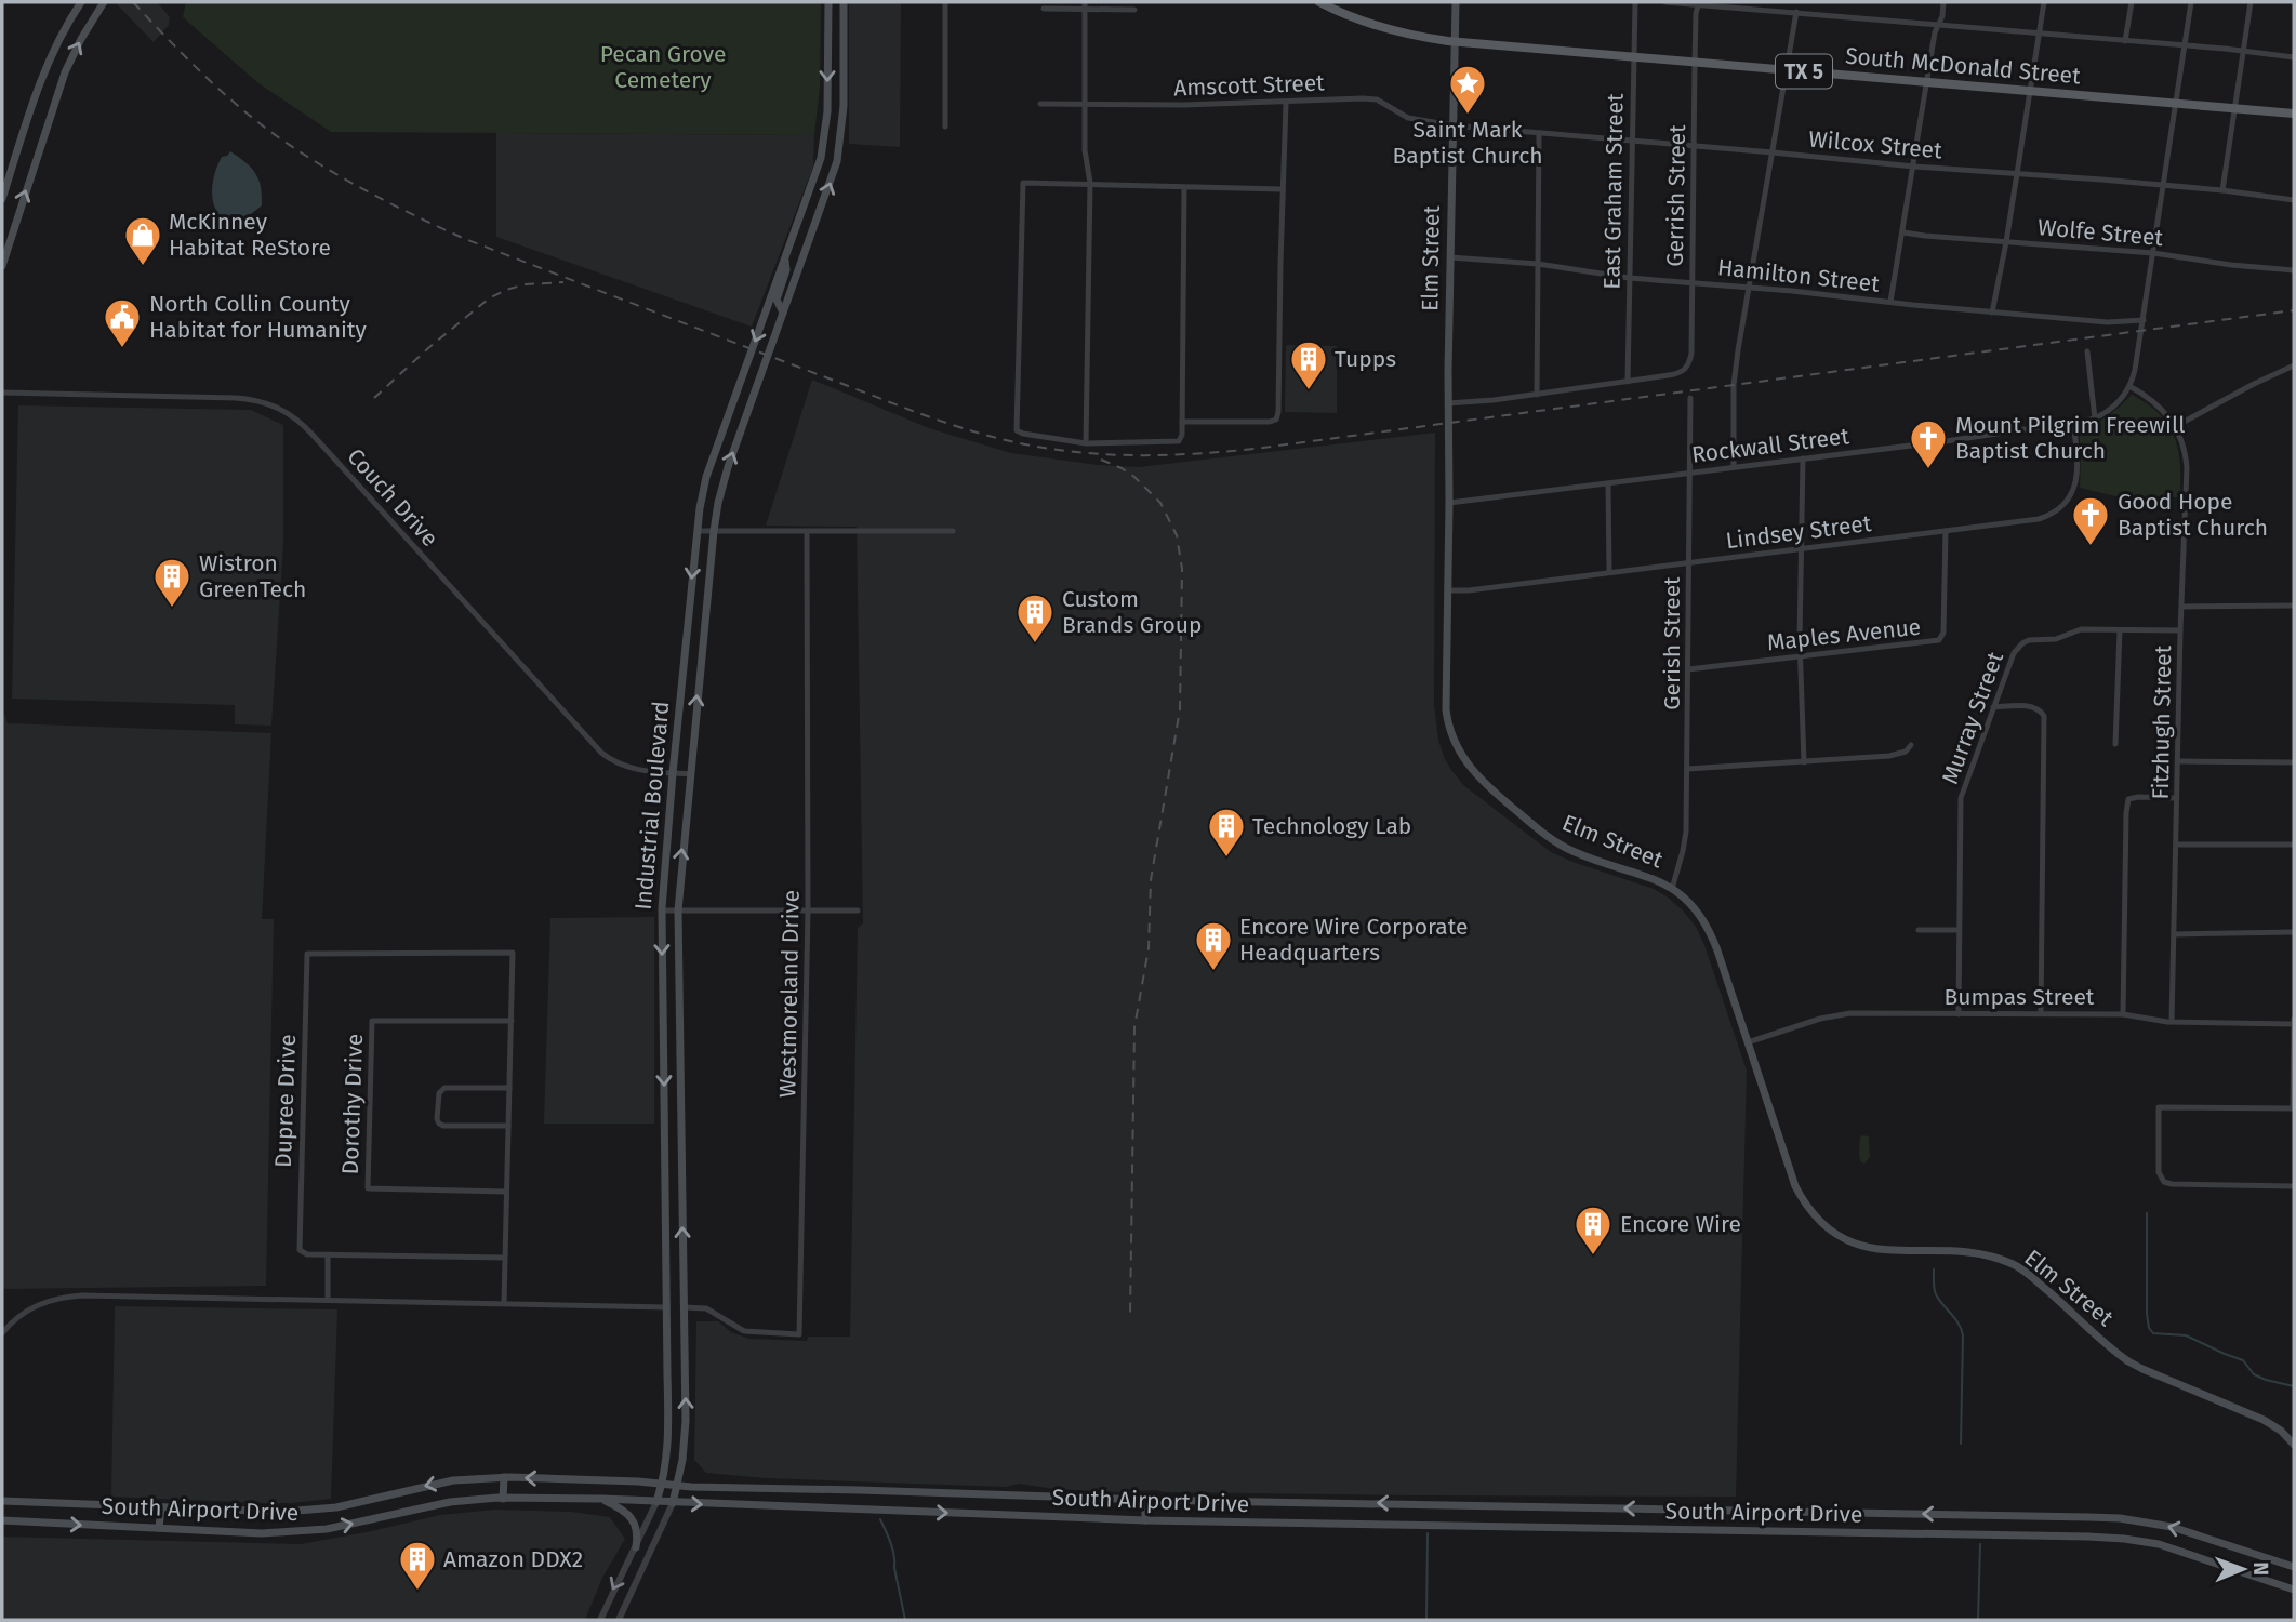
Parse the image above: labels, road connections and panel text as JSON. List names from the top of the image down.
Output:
{
  "streets": {
    "main road": [
      "South McDonald Street",
      "TX 5",
      "Elm Street",
      "Industrial Boulevard",
      "South Airport Drive"
    ],
    "street": [
      "Amscott Street",
      "Wilcox Street",
      "East Graham Street",
      "Gerrish Street",
      "Wolfe Street",
      "Hamilton Street",
      "Rockwall Street",
      "Couch Drive",
      "Lindsey Street",
      "Maples Avenue",
      "Gerish Street",
      "Murray Street",
      "Fitzhugh Street",
      "Westmoreland Drive",
      "Bumpas Street",
      "Dupree Drive",
      "Dorothy Drive"
    ]
  },
  "crossings": [
    ["South McDonald Street", "East Graham Street"],
    ["South McDonald Street", "Gerrish Street"],
    ["South McDonald Street", "Elm Street"],
    ["Amscott Street", "Wilcox Street"],
    ["Amscott Street", "Elm Street"],
    ["Wilcox Street", "East Graham Street"],
    ["Wilcox Street", "Gerrish Street"],
    ["Wilcox Street", "Elm Street"],
    ["East Graham Street", "Gerrish Street"],
    ["East Graham Street", "Hamilton Street"],
    ["Gerrish Street", "Hamilton Street"],
    ["Elm Street", "Hamilton Street"],
    ["Elm Street", "Rockwall Street"],
    ["Elm Street", "Lindsey Street"],
    ["Elm Street", "Gerish Street"],
    ["Elm Street", "Bumpas Street"],
    ["Rockwall Street", "Lindsey Street"],
    ["Rockwall Street", "Gerish Street"],
    ["Rockwall Street", "Fitzhugh Street"],
    ["Couch Drive", "Industrial Boulevard"],
    ["Lindsey Street", "Maples Avenue"],
    ["Lindsey Street", "Gerish Street"],
    ["Maples Avenue", "Gerish Street"],
    ["Murray Street", "Fitzhugh Street"],
    ["Murray Street", "Bumpas Street"],
    ["Fitzhugh Street", "Bumpas Street"],
    ["Industrial Boulevard", "Westmoreland Drive"],
    ["Industrial Boulevard", "South Airport Drive"],
    ["Dupree Drive", "Dorothy Drive"]
  ],
  "parks": ["Pecan Grove Cemetery"],
  "places": {
    "place": ["Saint Mark Baptist Church"],
    "shop": ["McKinney Habitat ReStore"],
    "public building": ["North Collin County Habitat for Humanity"],
    "building": [
      "Tupps",
      "Wistron GreenTech",
      "Custom Brands Group",
      "Technology Lab",
      "Encore Wire Corporate Headquarters",
      "Encore Wire",
      "Amazon DDX2"
    ],
    "church": ["Mount Pilgrim Freewill Baptist Church", "Good Hope Baptist Church"]
  },
  "north": "right"
}
